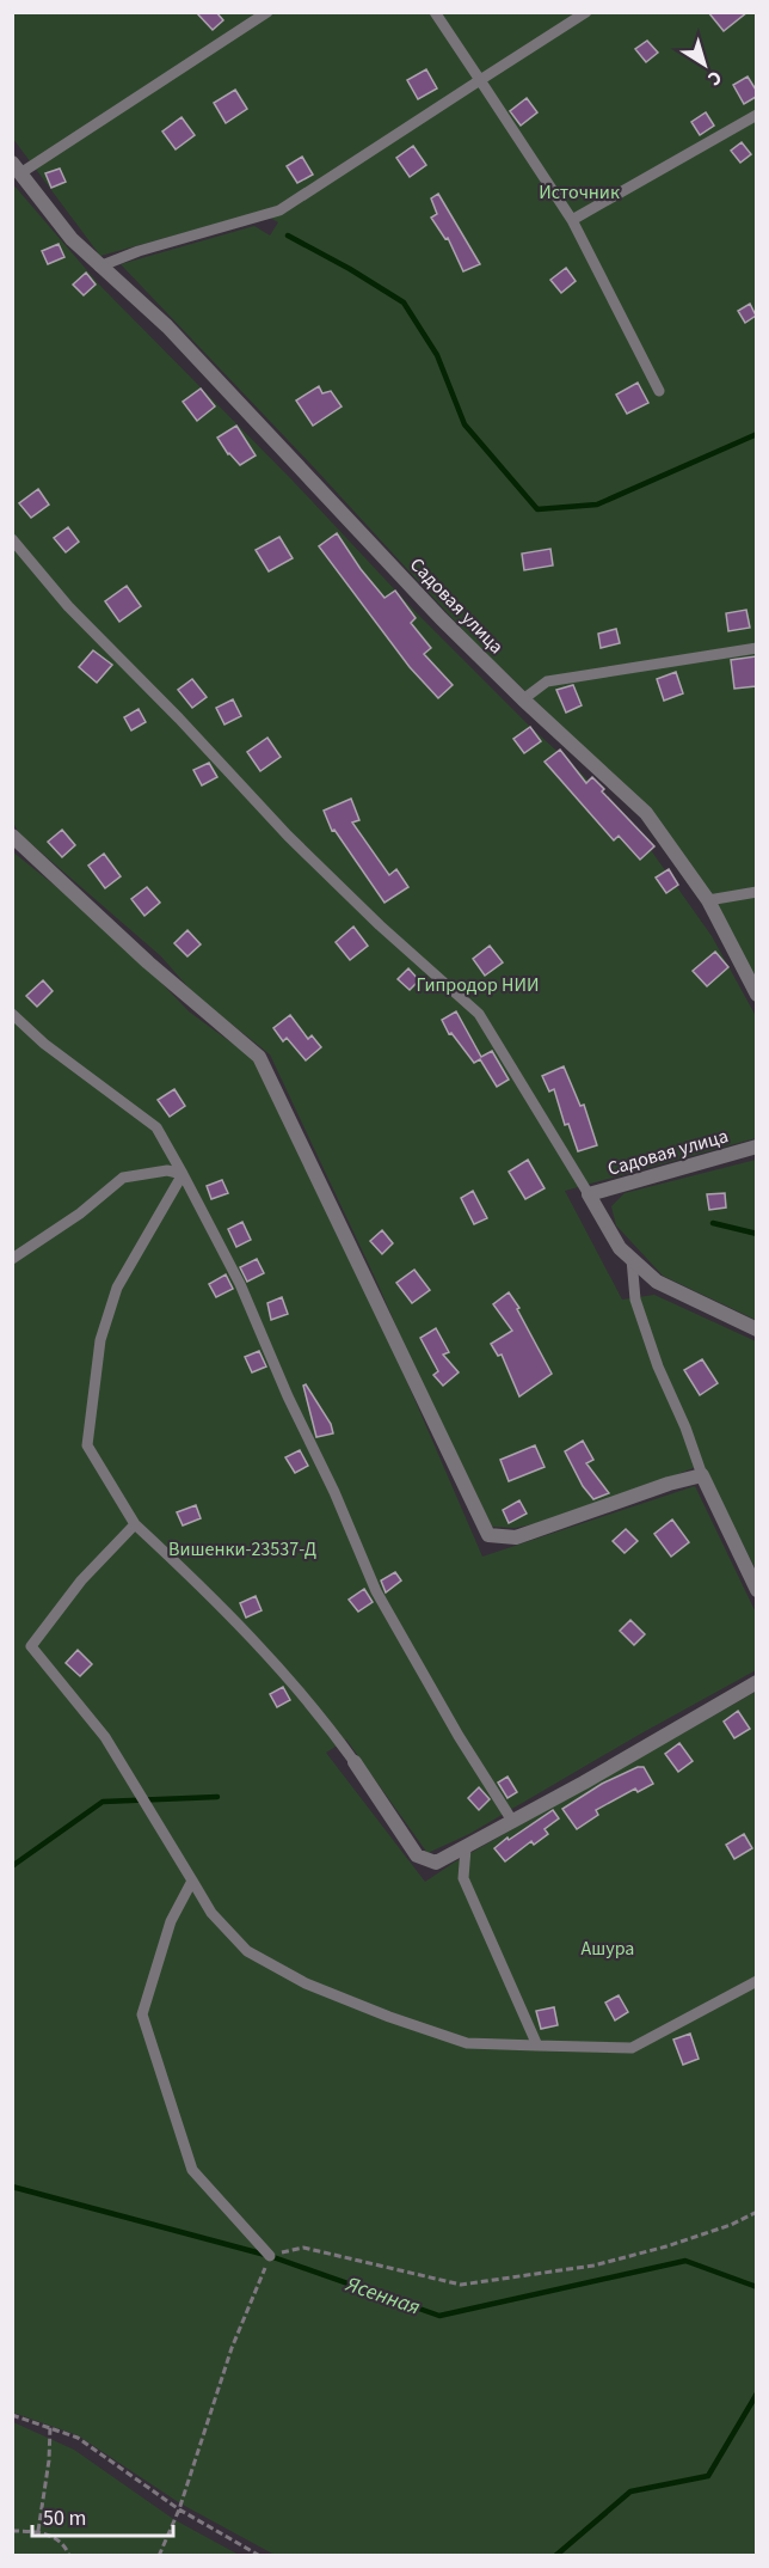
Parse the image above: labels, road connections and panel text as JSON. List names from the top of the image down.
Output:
{
  "streets": {
    "street": ["Садовая улица"]
  },
  "water": ["Ясенная"],
  "parks": [
    "Источник",
    "Гипродор НИИ",
    "Вишенки-23537-Д",
    "Ашура"
  ],
  "scale_bar": "50 m",
  "north": "bottom right"
}
